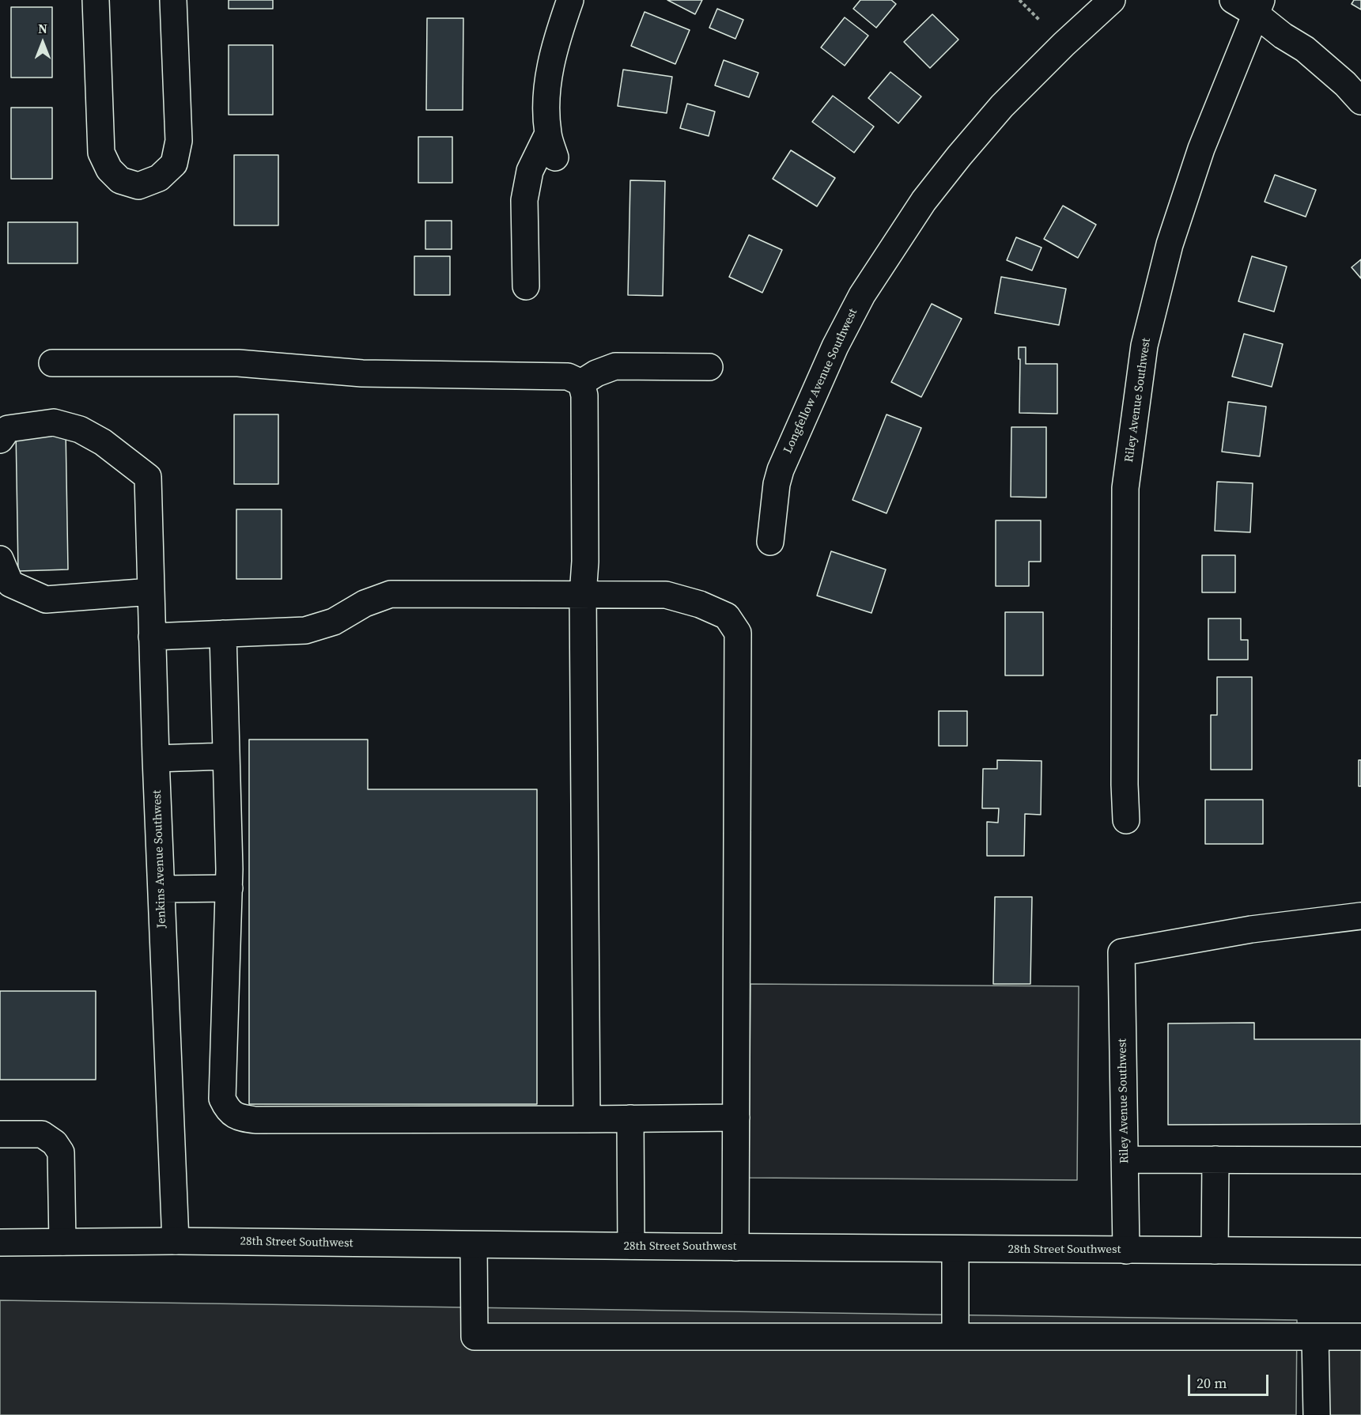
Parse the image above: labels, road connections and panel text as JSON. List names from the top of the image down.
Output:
{
  "streets": {
    "street": [
      "Longfellow Avenue Southwest",
      "Riley Avenue Southwest",
      "Jenkins Avenue Southwest",
      "28th Street Southwest"
    ]
  },
  "crossings": [
    ["Riley Avenue Southwest", "28th Street Southwest"],
    ["Jenkins Avenue Southwest", "28th Street Southwest"]
  ],
  "scale_bar": "20 m",
  "north": "top"
}
